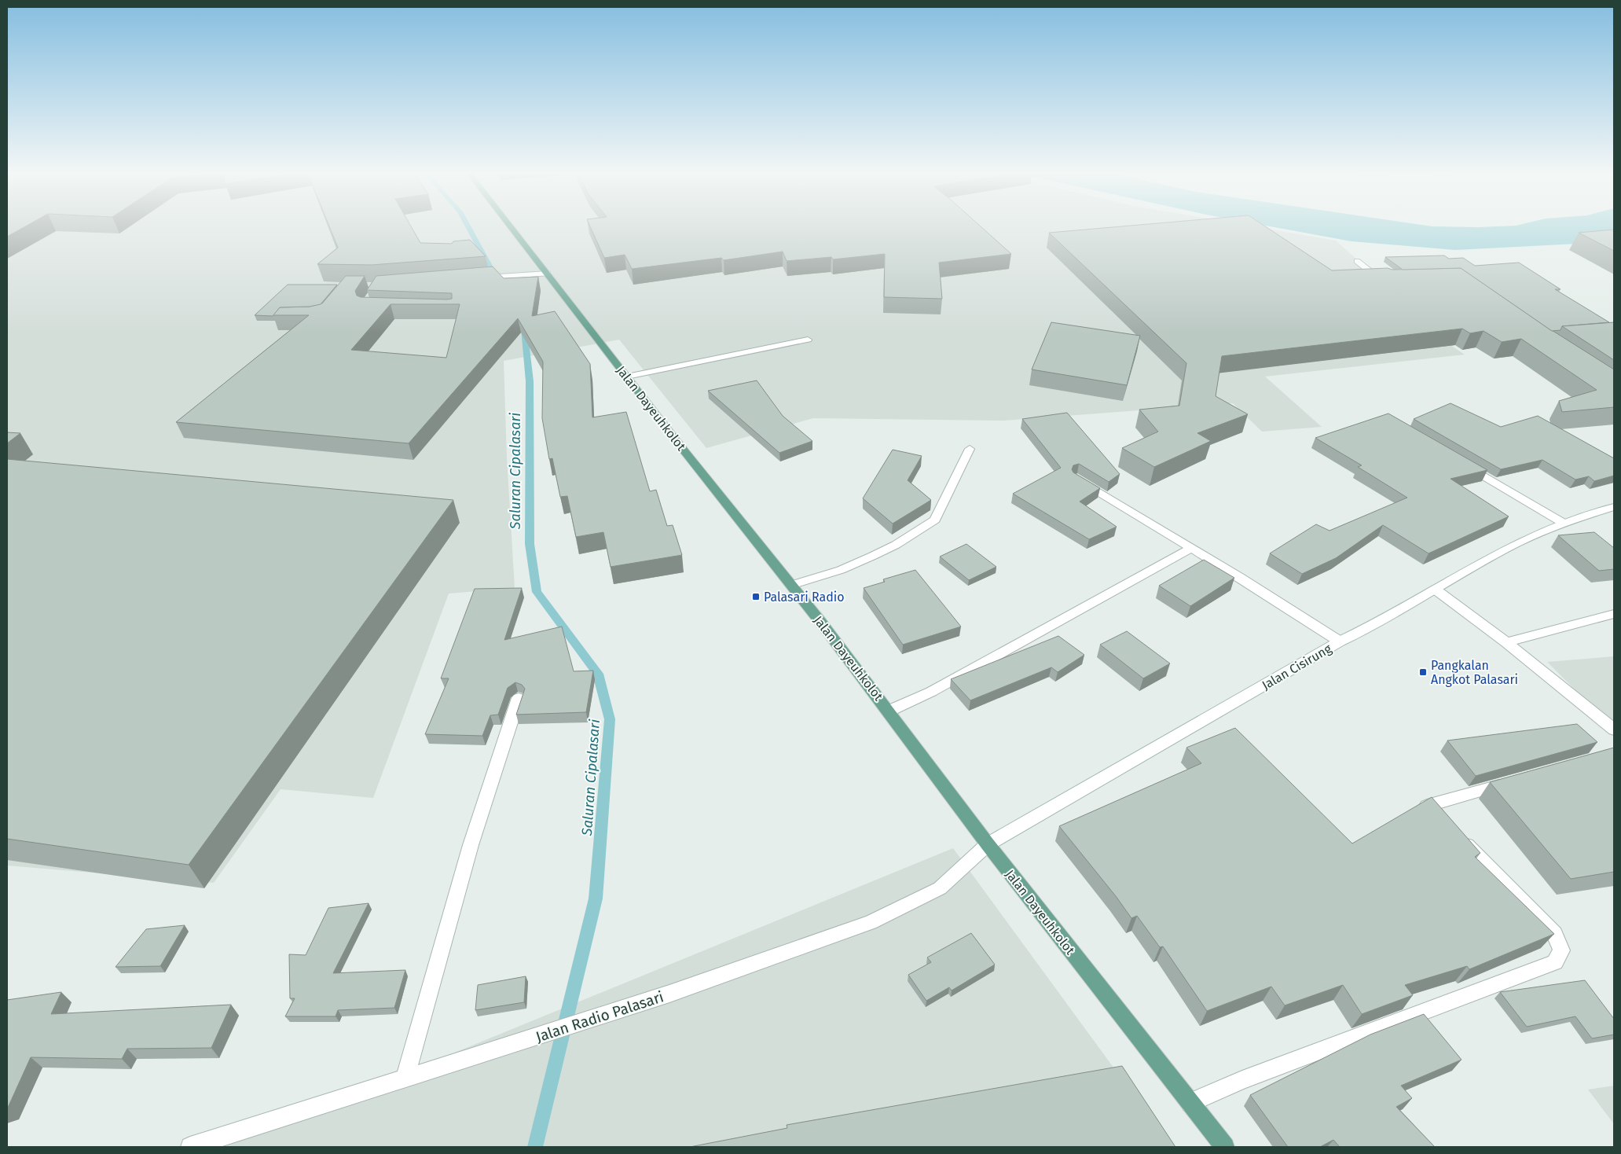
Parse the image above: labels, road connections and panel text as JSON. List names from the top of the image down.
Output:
{
  "streets": {
    "main road": ["Jalan Dayeuhkolot"],
    "street": ["Jalan Cisirung", "Jalan Radio Palasari"]
  },
  "crossings": [
    ["Jalan Dayeuhkolot", "Jalan Cisirung"],
    ["Jalan Dayeuhkolot", "Jalan Radio Palasari"],
    ["Jalan Cisirung", "Jalan Radio Palasari"]
  ],
  "water": ["Saluran Cipalasari"],
  "places": {
    "transit": ["Palasari Radio", "Pangkalan Angkot Palasari"]
  }
}
